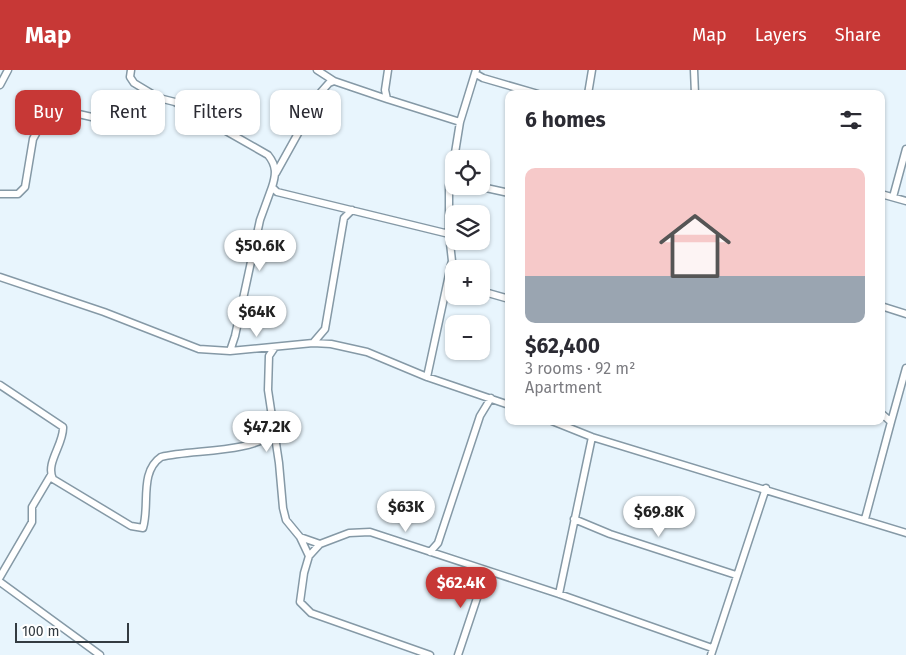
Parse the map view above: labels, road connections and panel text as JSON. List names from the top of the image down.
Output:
{
  "scale_bar": "100 m",
  "page": {
    "header": "Map",
    "nav": ["Map", "Layers", "Share"],
    "chip": [
      "Buy",
      "Rent",
      "Filters",
      "New"
    ],
    "heading": "6 homes",
    "map_buttons": ["+", "−"],
    "list": [
      {
        "name": "$62,400",
        "note": "3 rooms · 92 m² · Apartment"
      }
    ],
    "price": [
      "$50.6K",
      "$64K",
      "$47.2K",
      "$63K",
      "$69.8K",
      "$62.4K"
    ],
    "scale": "100 m"
  }
}
